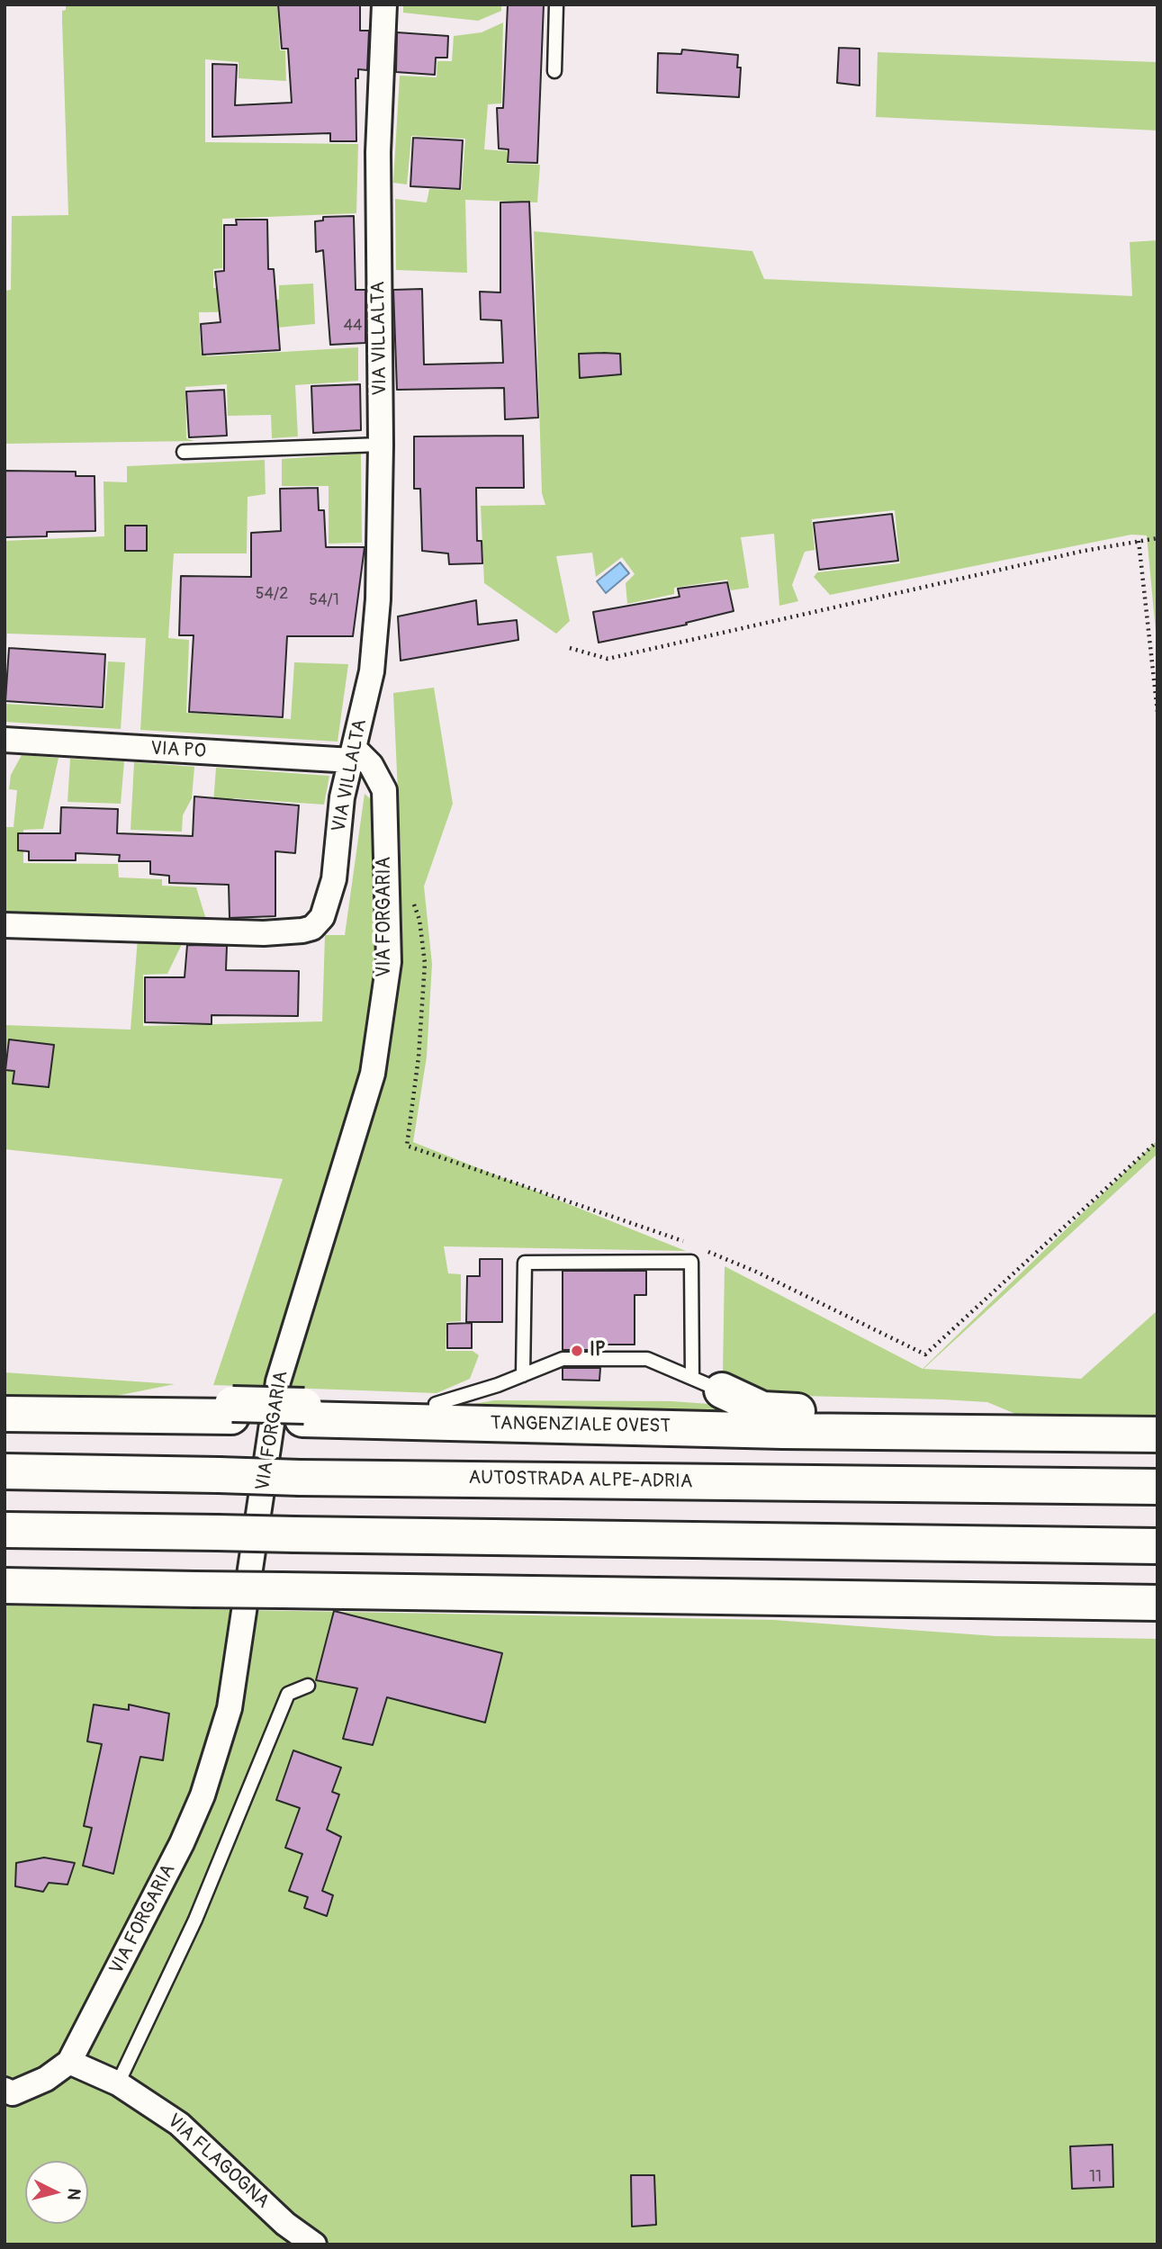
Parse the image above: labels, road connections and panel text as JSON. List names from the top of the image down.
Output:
{
  "streets": {
    "highway": ["TANGENZIALE OVEST", "AUTOSTRADA ALPE-ADRIA"],
    "street": [
      "VIA VILLALTA",
      "VIA PO",
      "VIA FORGARIA",
      "VIA FLAGOGNA"
    ]
  },
  "crossings": [
    ["VIA VILLALTA", "VIA PO"],
    ["VIA VILLALTA", "VIA FORGARIA"],
    ["VIA PO", "VIA FORGARIA"]
  ],
  "places": ["IP"],
  "house_numbers": [
    "44",
    "54/2",
    "54/1",
    "11"
  ],
  "north": "right"
}
